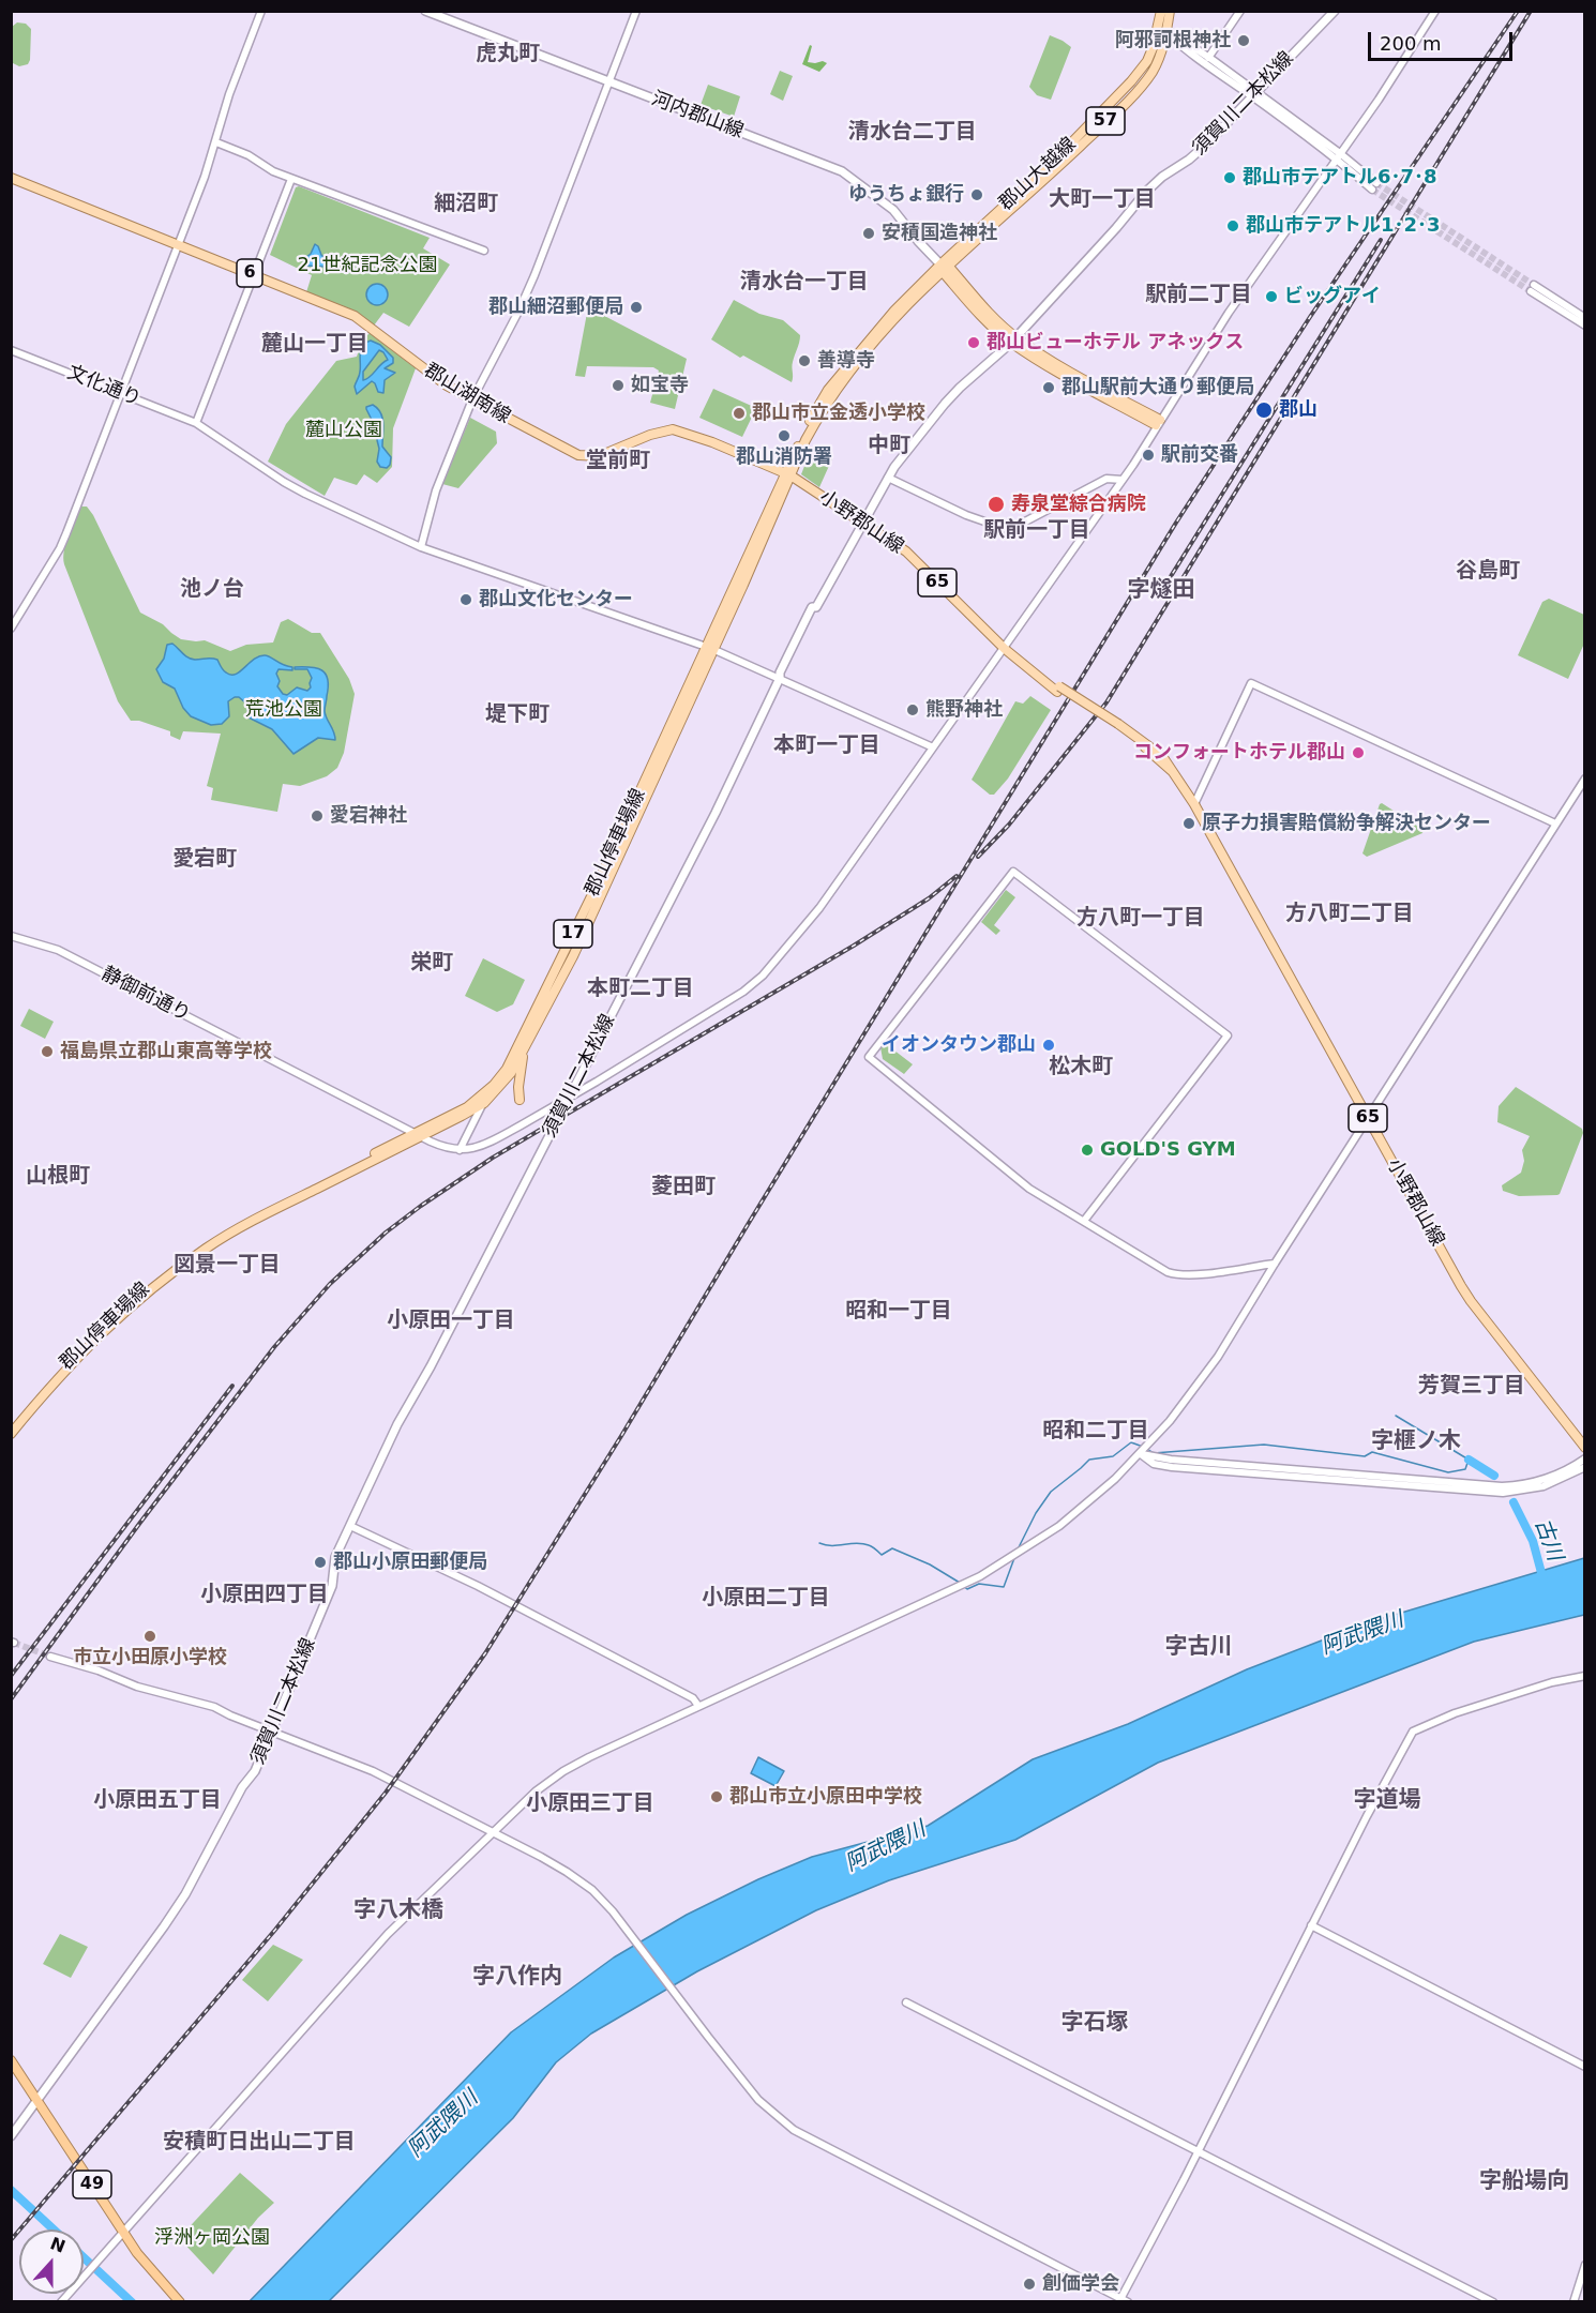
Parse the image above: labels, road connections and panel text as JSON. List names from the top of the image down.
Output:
{
  "streets": {
    "highway": ["49"],
    "main road": [
      "須賀川二本松線",
      "河内郡山線",
      "57",
      "郡山大越線",
      "6",
      "郡山湖南線",
      "小野郡山線",
      "65",
      "郡山停車場線",
      "17"
    ],
    "street": ["文化通り", "静御前通り"]
  },
  "crossings": [
    ["須賀川二本松線", "文化通り"],
    ["須賀川二本松線", "小野郡山線"],
    ["須賀川二本松線", "49"],
    ["河内郡山線", "郡山大越線"],
    ["河内郡山線", "郡山停車場線"],
    ["郡山大越線", "郡山停車場線"],
    ["文化通り", "郡山停車場線"],
    ["郡山湖南線", "小野郡山線"],
    ["郡山湖南線", "郡山停車場線"],
    ["小野郡山線", "郡山停車場線"],
    ["郡山停車場線", "静御前通り"]
  ],
  "districts": [
    "虎丸町",
    "清水台二丁目",
    "大町一丁目",
    "細沼町",
    "清水台一丁目",
    "駅前二丁目",
    "麓山一丁目",
    "中町",
    "堂前町",
    "駅前一丁目",
    "谷島町",
    "池ノ台",
    "字燧田",
    "堤下町",
    "本町一丁目",
    "愛宕町",
    "方八町二丁目",
    "方八町一丁目",
    "栄町",
    "本町二丁目",
    "松木町",
    "山根町",
    "菱田町",
    "図景一丁目",
    "昭和一丁目",
    "小原田一丁目",
    "芳賀三丁目",
    "昭和二丁目",
    "字榧ノ木",
    "小原田四丁目",
    "小原田二丁目",
    "字古川",
    "小原田五丁目",
    "字道場",
    "小原田三丁目",
    "字八木橋",
    "字八作内",
    "字石塚",
    "安積町日出山二丁目",
    "字船場向"
  ],
  "water": ["古川", "阿武隈川"],
  "parks": [
    "21世紀記念公園",
    "麓山公園",
    "荒池公園",
    "浮洲ヶ岡公園"
  ],
  "places": [
    "阿邪訶根神社",
    "郡山市テアトル6･7･8",
    "ゆうちょ銀行",
    "郡山市テアトル1･2･3",
    "安積国造神社",
    "ビッグアイ",
    "郡山細沼郵便局",
    "郡山ビューホテル アネックス",
    "善導寺",
    "如宝寺",
    "郡山駅前大通り郵便局",
    "郡山",
    "郡山市立金透小学校",
    "郡山消防署",
    "駅前交番",
    "寿泉堂綜合病院",
    "郡山文化センター",
    "熊野神社",
    "コンフォートホテル郡山",
    "愛宕神社",
    "原子力損害賠償紛争解決センター",
    "イオンタウン郡山",
    "福島県立郡山東高等学校",
    "GOLD'S GYM",
    "郡山小原田郵便局",
    "市立小田原小学校",
    "郡山市立小原田中学校",
    "創価学会"
  ],
  "scale_bar": "200 m",
  "north": "top"
}
